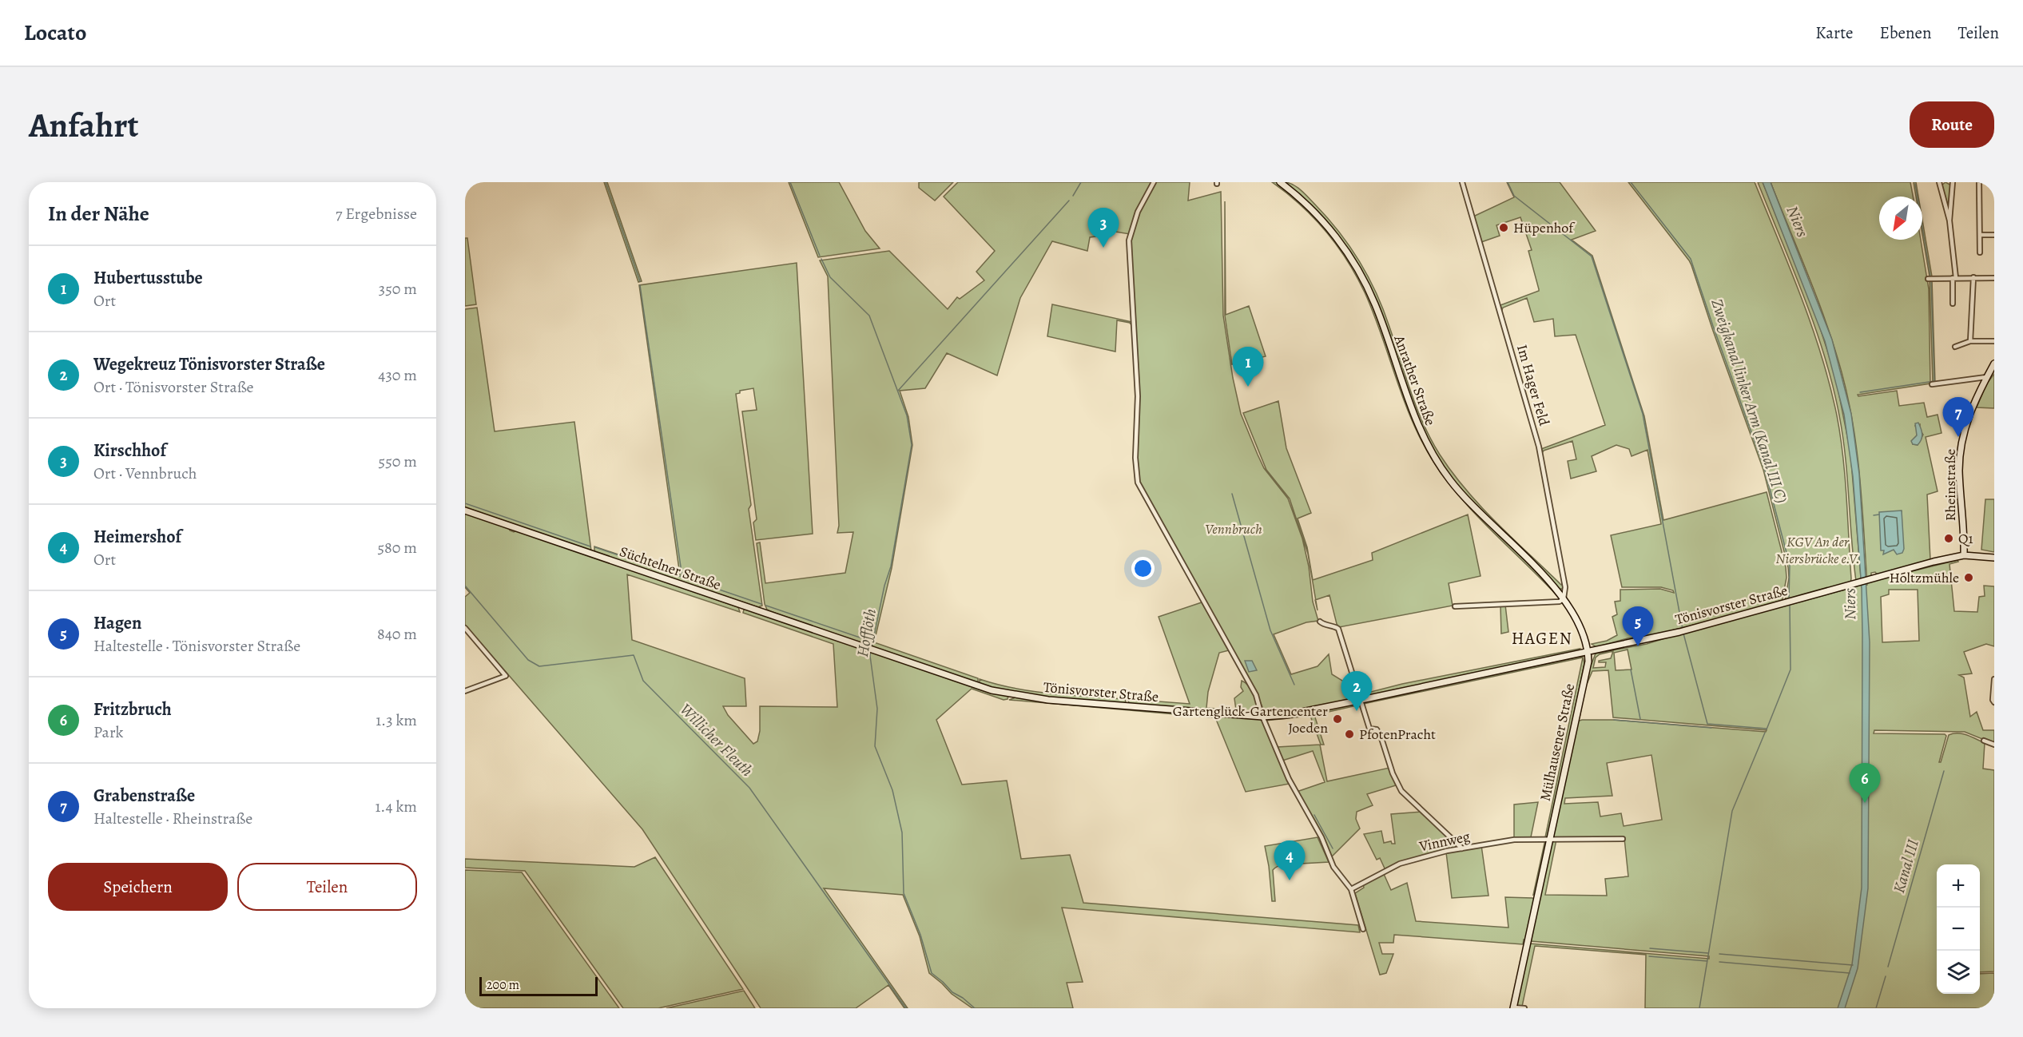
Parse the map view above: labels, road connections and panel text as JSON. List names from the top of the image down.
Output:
{
  "streets": {
    "main road": [
      "Anrather Straße",
      "Rheinstraße",
      "Süchtelner Straße",
      "Tönisvorster Straße",
      "Mülhausener Straße"
    ],
    "street": ["Im Hager Feld", "Vinnweg"]
  },
  "crossings": [
    ["Anrather Straße", "Im Hager Feld"],
    ["Anrather Straße", "Tönisvorster Straße"],
    ["Anrather Straße", "Mülhausener Straße"],
    ["Rheinstraße", "Tönisvorster Straße"],
    ["Süchtelner Straße", "Tönisvorster Straße"],
    ["Tönisvorster Straße", "Mülhausener Straße"],
    ["Mülhausener Straße", "Vinnweg"]
  ],
  "districts": ["HAGEN"],
  "water": [
    "Niers",
    "Zweigkanal linker Arm (Kanal III C)",
    "Hofflöth",
    "Willicher Fleuth",
    "Kanal III"
  ],
  "parks": ["Vennbruch", "KGV An der Niersbrücke e.V."],
  "places": [
    "Hüpenhof",
    "Q1",
    "Holtzmühle",
    "Gartenglück-Gartencenter Joeden",
    "PfotenPracht"
  ],
  "scale_bar": "200 m",
  "north": "bottom left",
  "page": {
    "header": "Locato",
    "nav": ["Karte", "Ebenen", "Teilen"],
    "buttons": [
      "Route",
      ["Speichern", "Teilen"]
    ],
    "title": "Anfahrt",
    "heading": ["In der Nähe", "7 Ergebnisse"],
    "pins": [
      "3",
      "1",
      "7",
      "5",
      "2",
      "6",
      "4"
    ],
    "list": [
      {
        "mark": "1",
        "name": "Hubertusstube",
        "note": "Ort",
        "value": "350 m"
      },
      {
        "mark": "2",
        "name": "Wegekreuz Tönisvorster Straße",
        "note": "Ort · Tönisvorster Straße",
        "value": "430 m"
      },
      {
        "mark": "3",
        "name": "Kirschhof",
        "note": "Ort · Vennbruch",
        "value": "550 m"
      },
      {
        "mark": "4",
        "name": "Heimershof",
        "note": "Ort",
        "value": "580 m"
      },
      {
        "mark": "5",
        "name": "Hagen",
        "note": "Haltestelle · Tönisvorster Straße",
        "value": "840 m"
      },
      {
        "mark": "6",
        "name": "Fritzbruch",
        "note": "Park",
        "value": "1.3 km"
      },
      {
        "mark": "7",
        "name": "Grabenstraße",
        "note": "Haltestelle · Rheinstraße",
        "value": "1.4 km"
      }
    ],
    "map_buttons": ["+", "−"],
    "scale": "200 m"
  }
}
